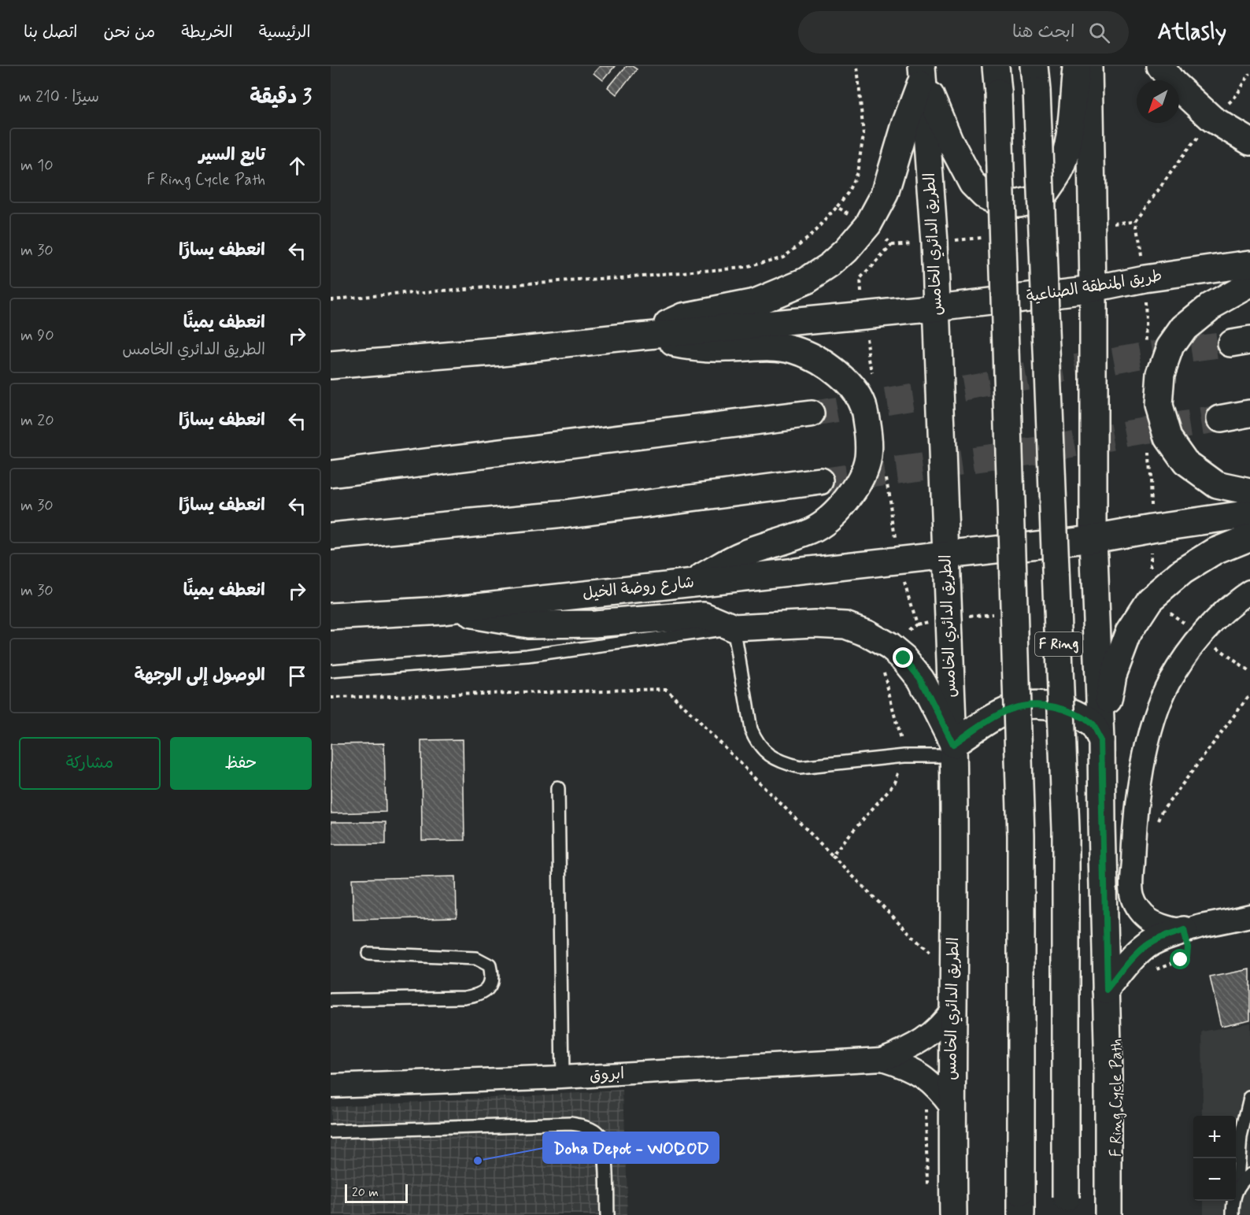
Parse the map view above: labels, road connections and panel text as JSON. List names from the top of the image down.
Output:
{
  "streets": {
    "main road": [
      "الطريق الدائري الخامس",
      "طريق المنطقة الصناعية",
      "شارع روضة الخيل",
      "F Ring"
    ],
    "street": ["ابروق"]
  },
  "crossings": [
    ["الطريق الدائري الخامس", "طريق المنطقة الصناعية"],
    ["الطريق الدائري الخامس", "شارع روضة الخيل"],
    ["الطريق الدائري الخامس", "ابروق"]
  ],
  "places": ["Doha Depot - WOQOD"],
  "scale_bar": "20 m",
  "north": "bottom left",
  "page": {
    "header": "Atlasly",
    "search": "ابحث هنا",
    "nav": [
      "الرئيسية",
      "الخريطة",
      "من نحن",
      "اتصل بنا"
    ],
    "heading": ["3 دقيقة", "سيرًا · 210 m"],
    "list": [
      ["تابع السير", "F Ring Cycle Path", "10 m"],
      ["انعطف يسارًا", "30 m"],
      ["انعطف يمينًا", "الطريق الدائري الخامس", "90 m"],
      ["انعطف يسارًا", "20 m"],
      ["انعطف يسارًا", "30 m"],
      ["انعطف يمينًا", "30 m"],
      "الوصول إلى الوجهة"
    ],
    "buttons": ["حفظ", "مشاركة"],
    "map_buttons": ["+", "−"],
    "scale": "20 m"
  }
}
